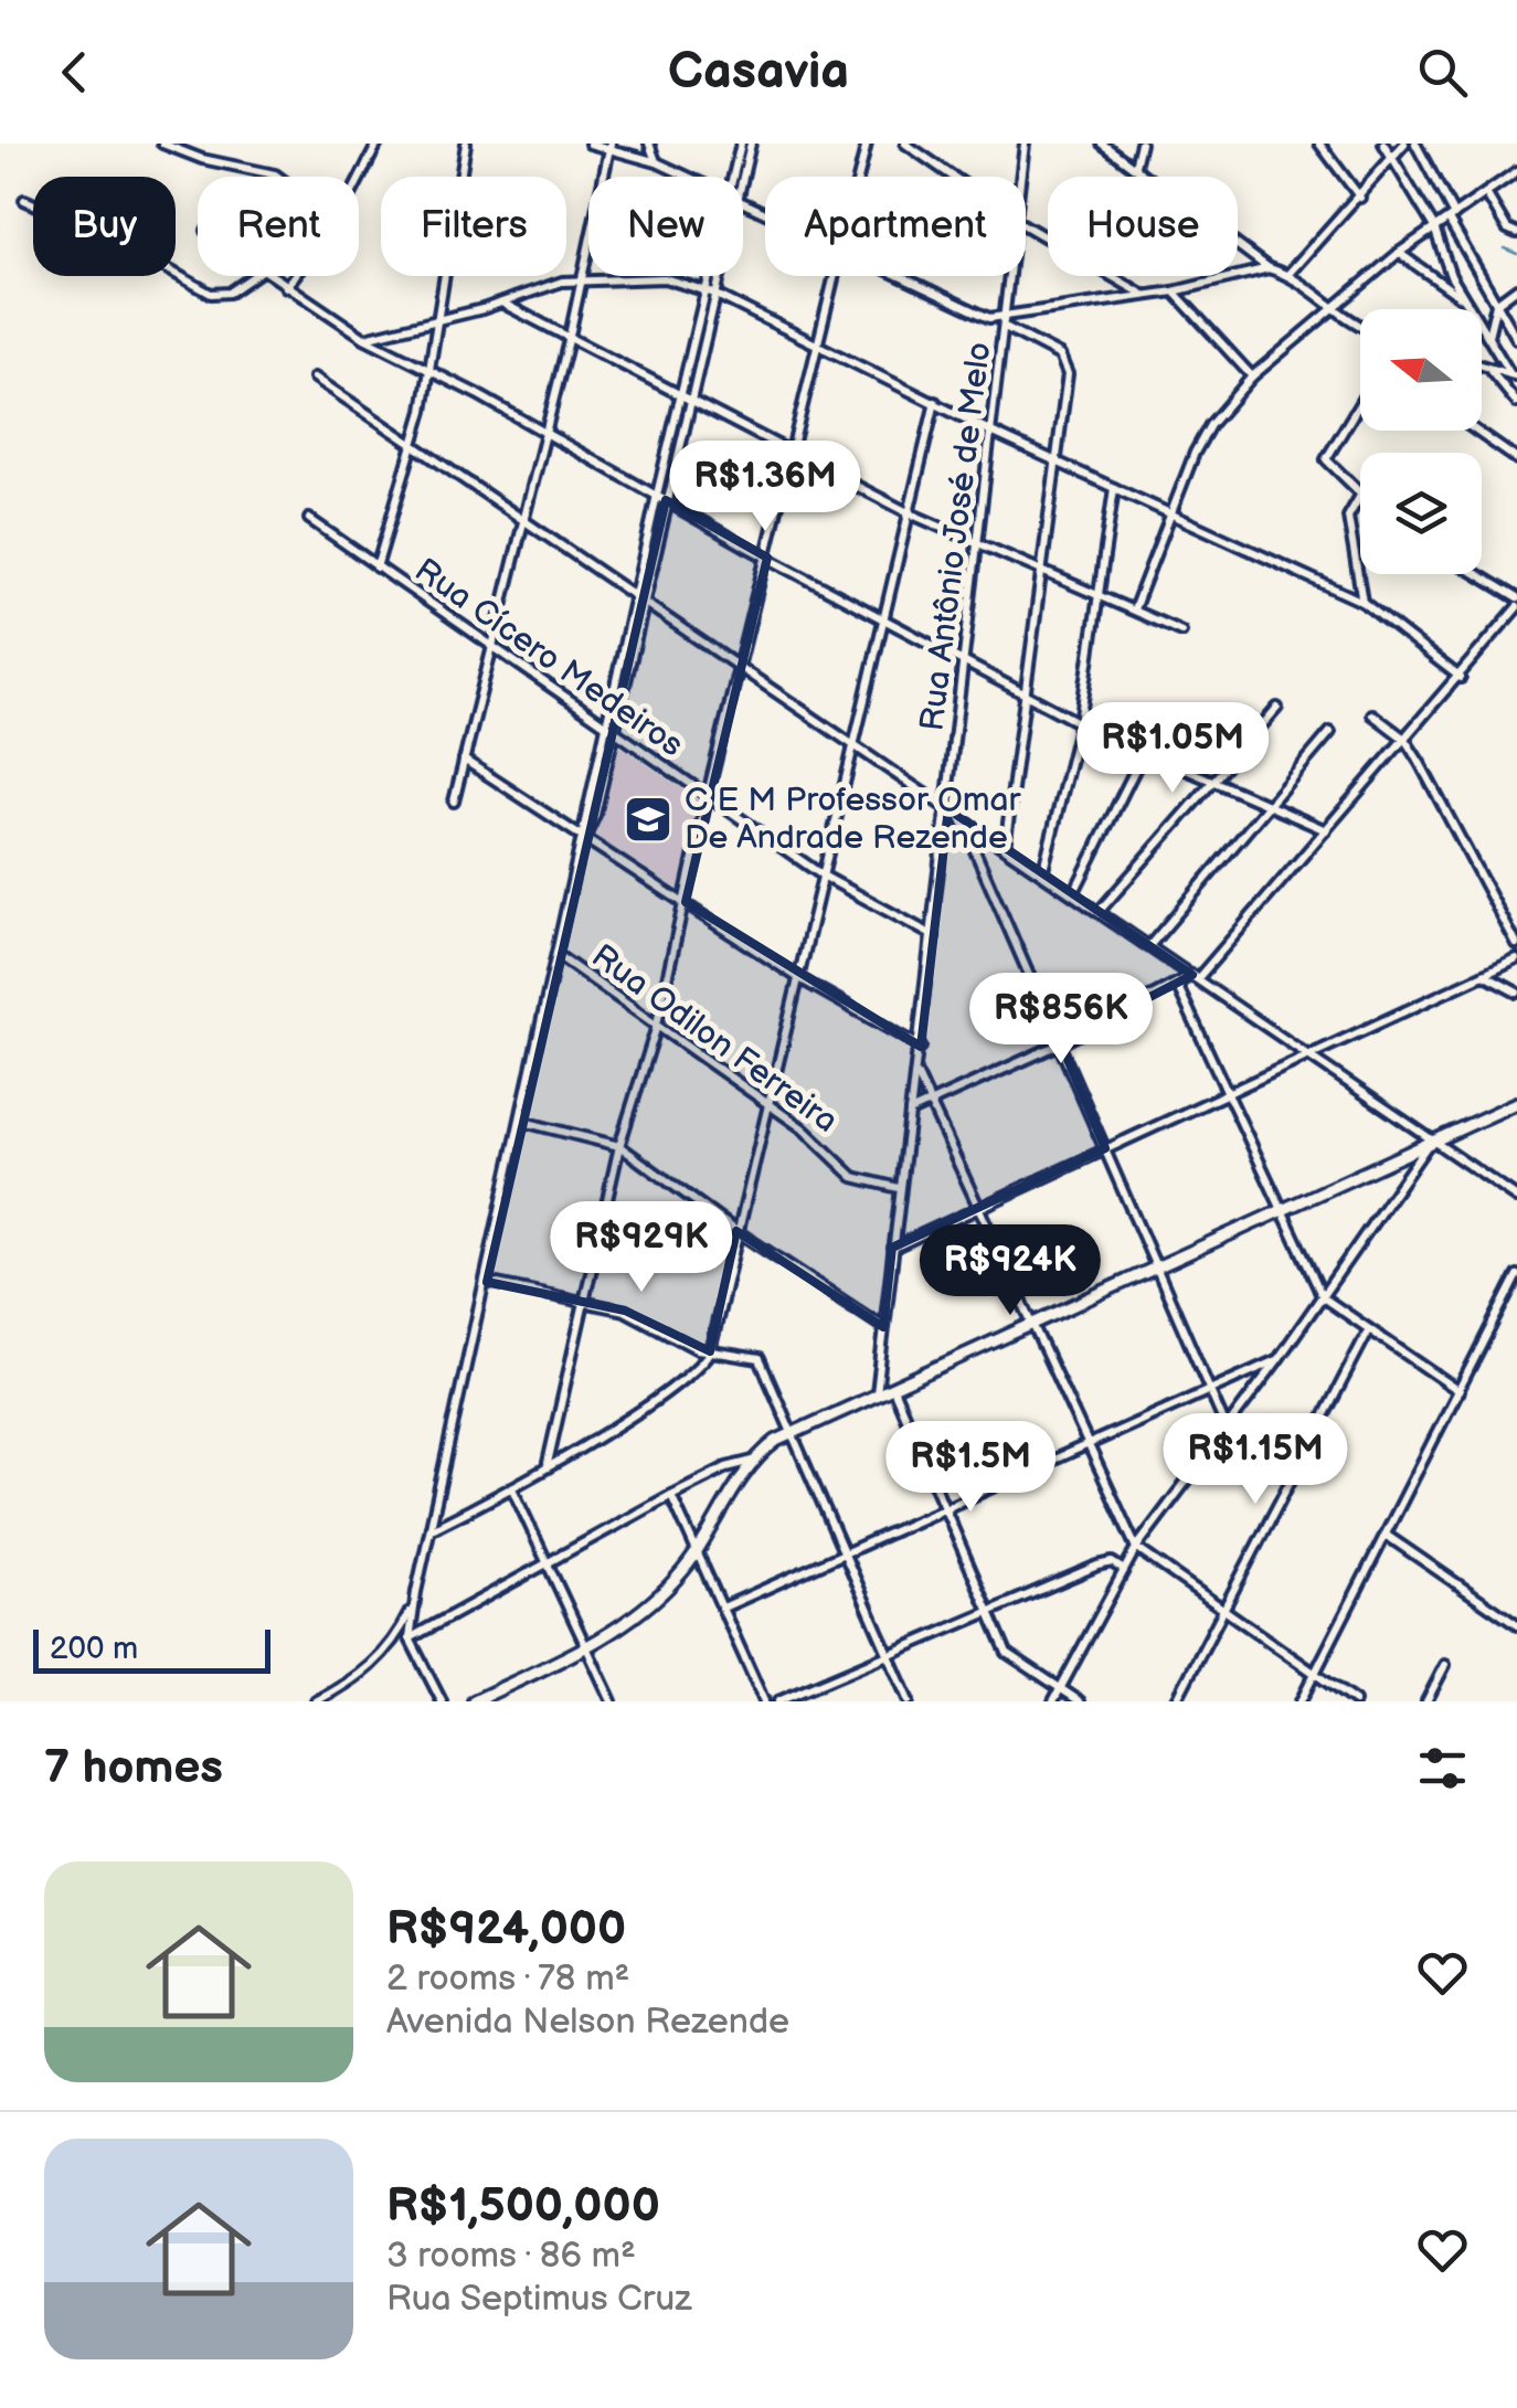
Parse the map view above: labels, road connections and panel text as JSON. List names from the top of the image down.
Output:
{
  "streets": {
    "street": ["Rua Antônio José de Melo", "Rua Cícero Medeiros", "Rua Odilon Ferreira"]
  },
  "crossings": [
    ["Rua Antônio José de Melo", "Rua Cícero Medeiros"],
    ["Rua Antônio José de Melo", "Rua Odilon Ferreira"]
  ],
  "places": {
    "school or university": ["C E M Professor Omar De Andrade Rezende"]
  },
  "scale_bar": "200 m",
  "north": "left",
  "page": {
    "header": "Casavia",
    "chip": [
      "Buy",
      "Rent",
      "Filters",
      "New",
      "Apartment",
      "House"
    ],
    "price": [
      "R$1.36M",
      "R$1.05M",
      "R$856K",
      "R$929K",
      "R$924K",
      "R$1.15M",
      "R$1.5M"
    ],
    "scale": "200 m",
    "heading": "7 homes",
    "list": [
      {
        "name": "R$924,000",
        "note": "2 rooms · 78 m² · Avenida Nelson Rezende"
      },
      {
        "name": "R$1,500,000",
        "note": "3 rooms · 86 m² · Rua Septimus Cruz"
      }
    ]
  }
}
